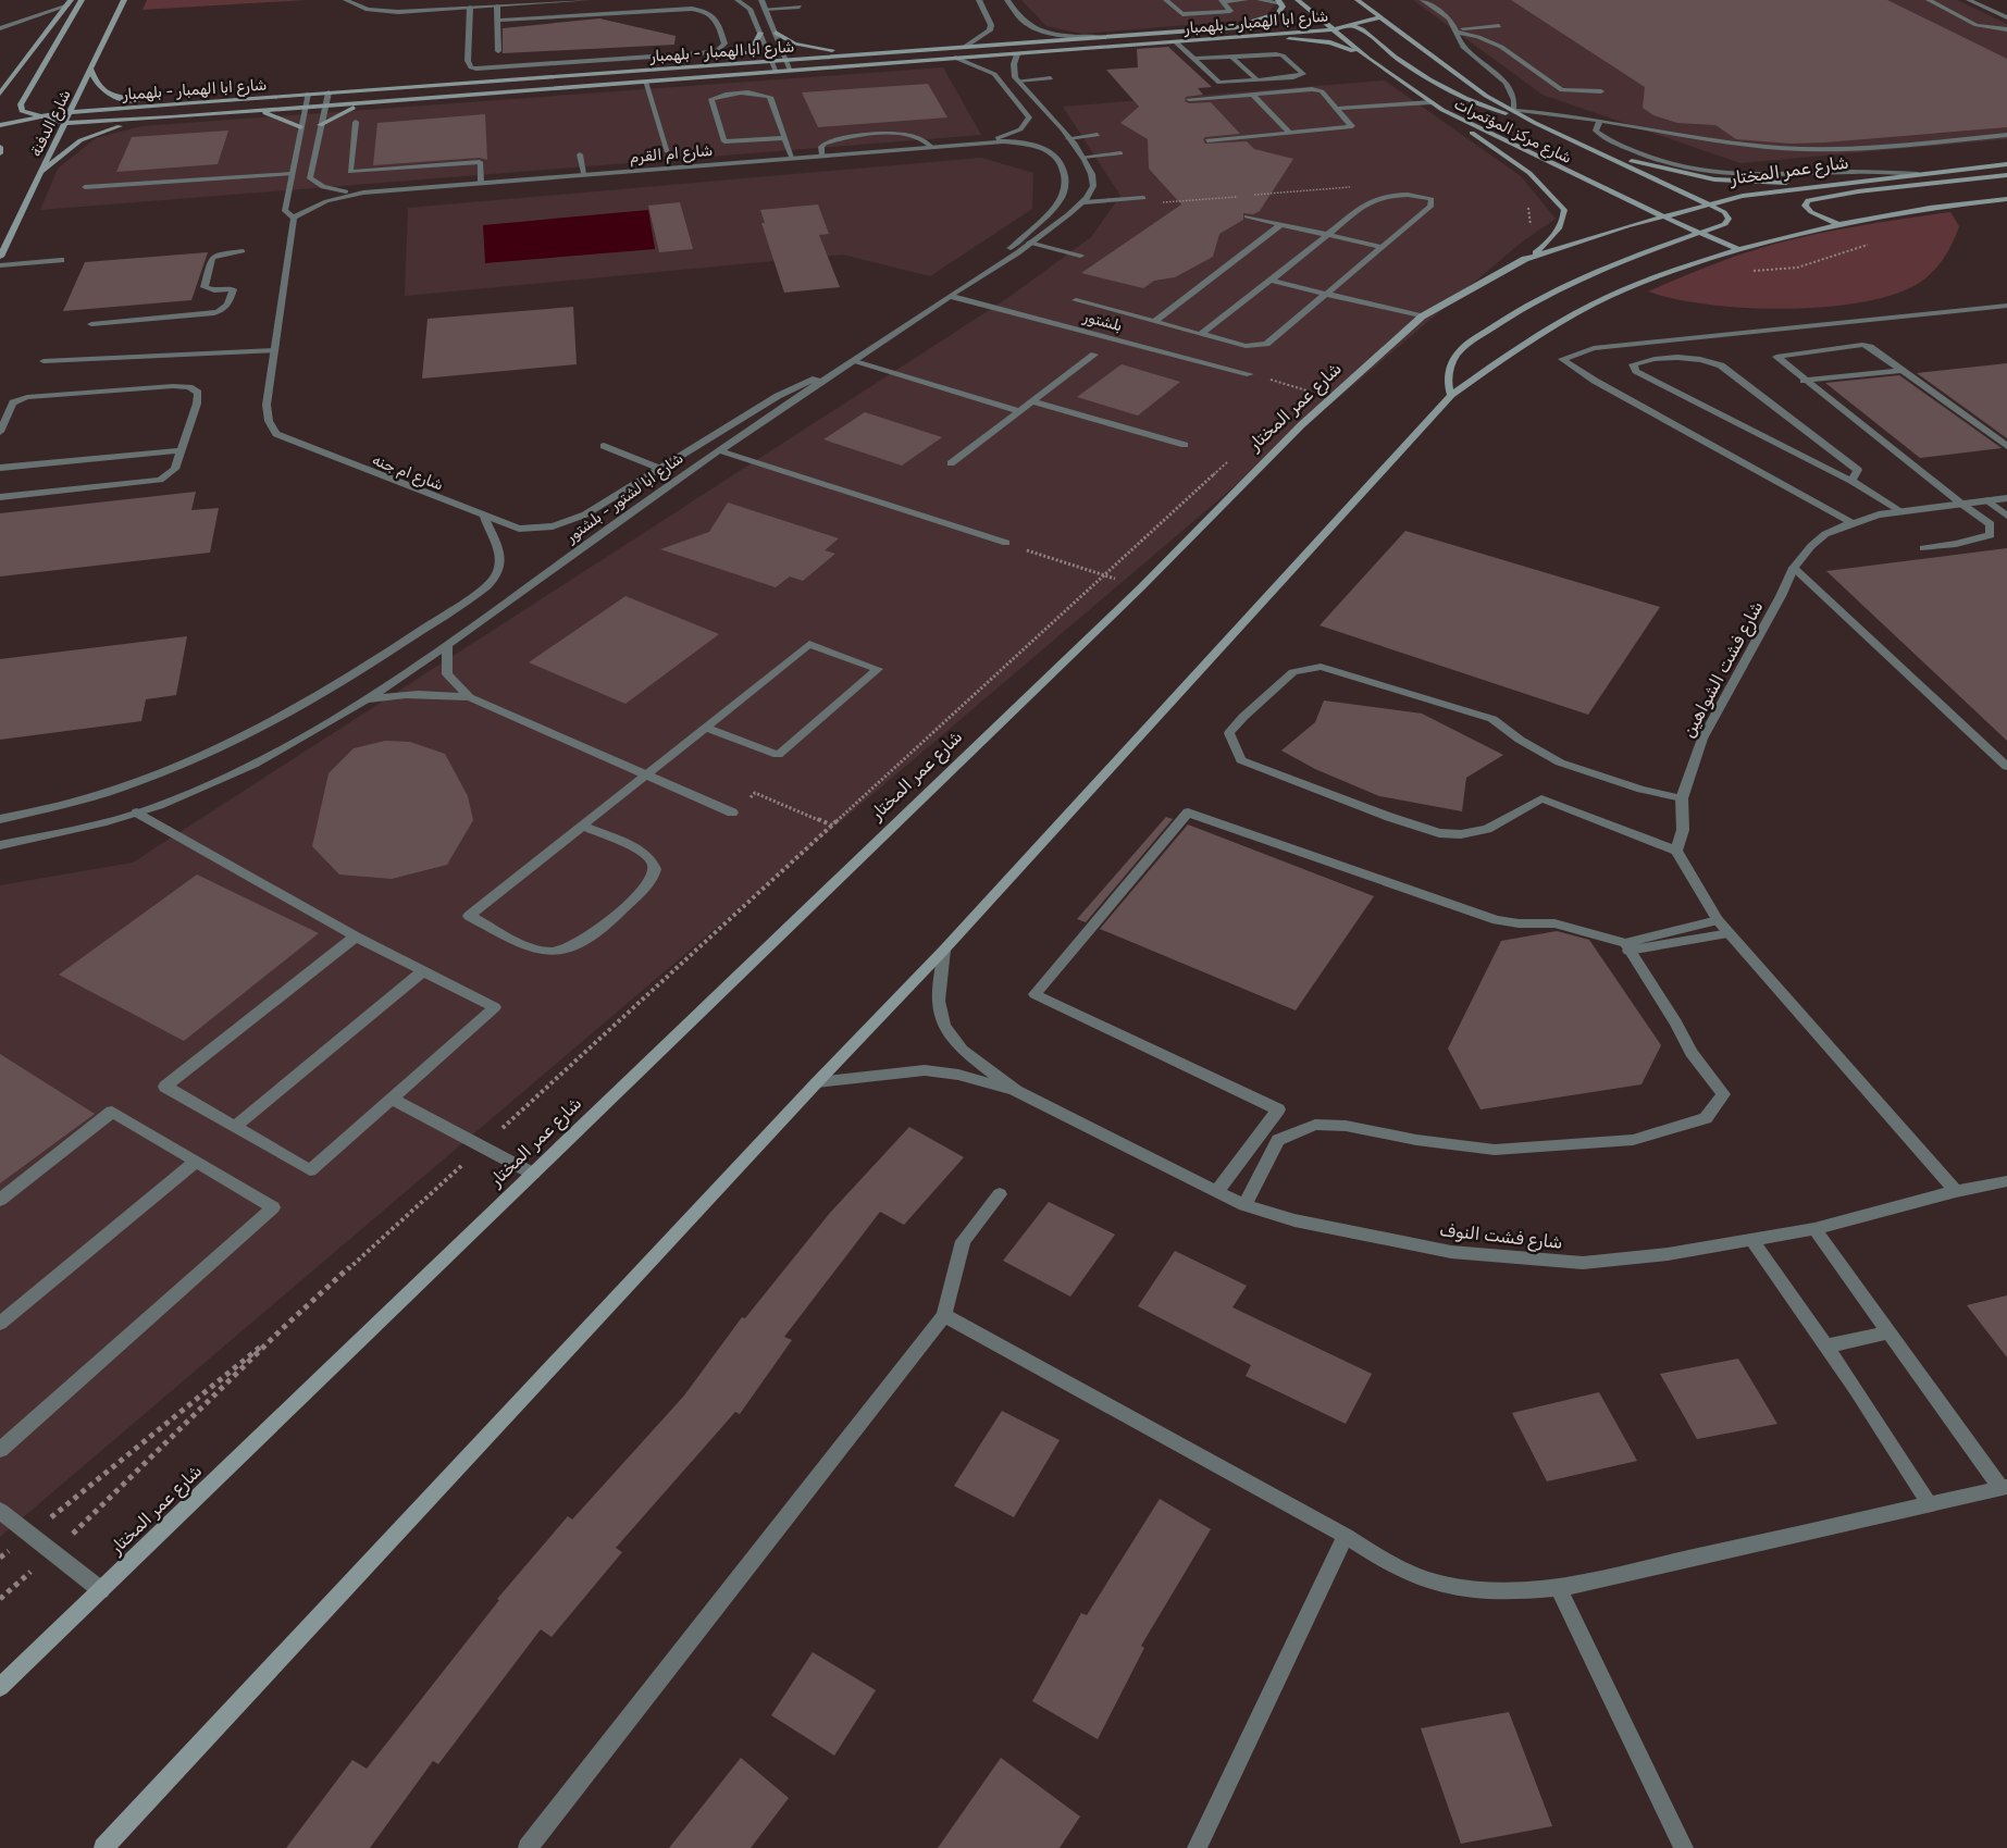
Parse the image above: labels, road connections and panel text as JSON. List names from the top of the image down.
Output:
{
  "streets": {
    "main road": [
      "شارع ابا الهمبار - بلهمبار",
      "شارع الدفنة",
      "شارع مركز المؤتمرات",
      "شارع عمر المختار"
    ],
    "street": [
      "شارع ام القرم",
      "بلشتور",
      "شارع ام جنه",
      "شارع ابا لشتور - بلشتور",
      "شارع فشت الشواهين",
      "شارع فشت النوف"
    ]
  },
  "crossings": [
    ["شارع ابا الهمبار - بلهمبار", "شارع الدفنة"],
    ["شارع ابا الهمبار - بلهمبار", "شارع مركز المؤتمرات"],
    ["شارع ابا الهمبار - بلهمبار", "شارع ام القرم"],
    ["شارع ابا الهمبار - بلهمبار", "شارع ام جنه"],
    ["شارع مركز المؤتمرات", "شارع عمر المختار"],
    ["شارع ام القرم", "شارع ام جنه"],
    ["شارع ام القرم", "شارع ابا لشتور - بلشتور"],
    ["بلشتور", "شارع ابا لشتور - بلشتور"],
    ["شارع ام جنه", "شارع ابا لشتور - بلشتور"]
  ]
}
